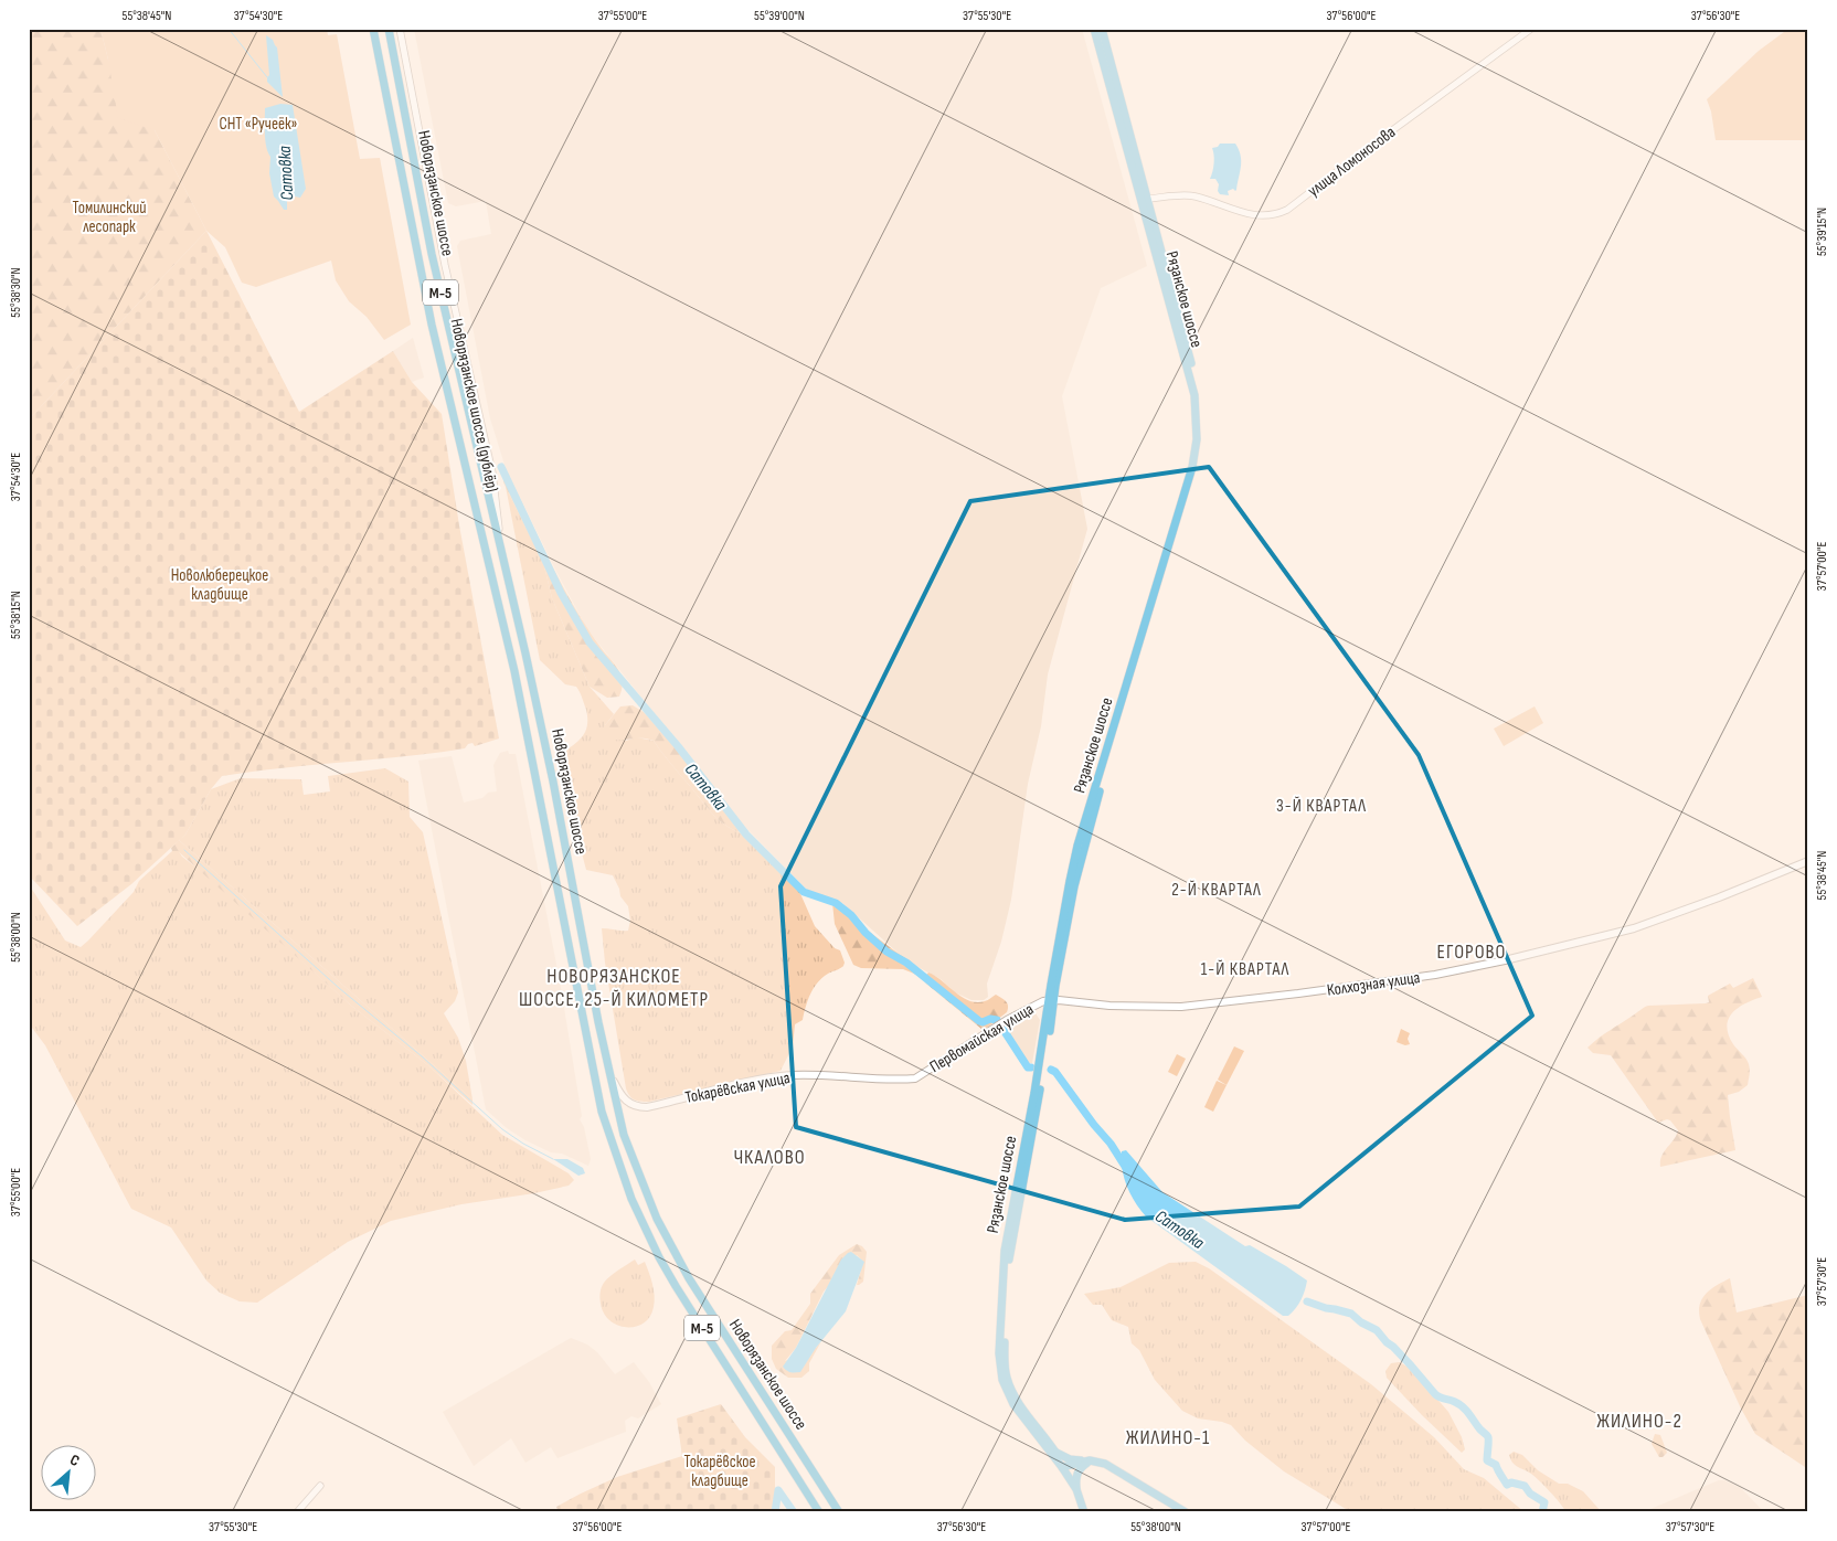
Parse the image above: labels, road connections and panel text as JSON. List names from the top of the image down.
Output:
{
  "streets": {
    "highway": ["Новорязанское шоссе", "М-5"],
    "main road": [
      "Рязанское шоссе",
      "Колхозная улица",
      "Первомайская улица",
      "Токарёвская улица"
    ],
    "street": ["улица Ломоносова", "Новорязанское шоссе (дублёр)"]
  },
  "crossings": [
    ["улица Ломоносова", "Рязанское шоссе"],
    ["Новорязанское шоссе", "Новорязанское шоссе (дублёр)"],
    ["Новорязанское шоссе", "Токарёвская улица"],
    ["Рязанское шоссе", "Колхозная улица"],
    ["Рязанское шоссе", "Первомайская улица"],
    ["Колхозная улица", "Первомайская улица"],
    ["Первомайская улица", "Токарёвская улица"]
  ],
  "districts": [
    "3-Й КВАРТАЛ",
    "2-Й КВАРТАЛ",
    "ЕГОРОВО",
    "1-Й КВАРТАЛ",
    "НОВОРЯЗАНСКОЕ ШОССЕ, 25-Й КИЛОМЕТР",
    "ЧКАЛОВО",
    "ЖИЛИНО-2",
    "ЖИЛИНО-1"
  ],
  "water": ["Сатовка"],
  "parks": [
    "СНТ «Ручеёк»",
    "Томилинский лесопарк",
    "Новолюберецкое кладбище",
    "Токарёвское кладбище"
  ],
  "north": "top right",
  "coordinates": [
    "55°38'45\"N",
    "37°54'30\"E",
    "37°55'00\"E",
    "55°39'00\"N",
    "37°55'30\"E",
    "37°56'00\"E",
    "37°56'30\"E",
    "55°39'15\"N",
    "55°38'30\"N",
    "37°57'00\"E",
    "55°38'15\"N",
    "55°38'00\"N",
    "37°57'30\"E"
  ]
}
